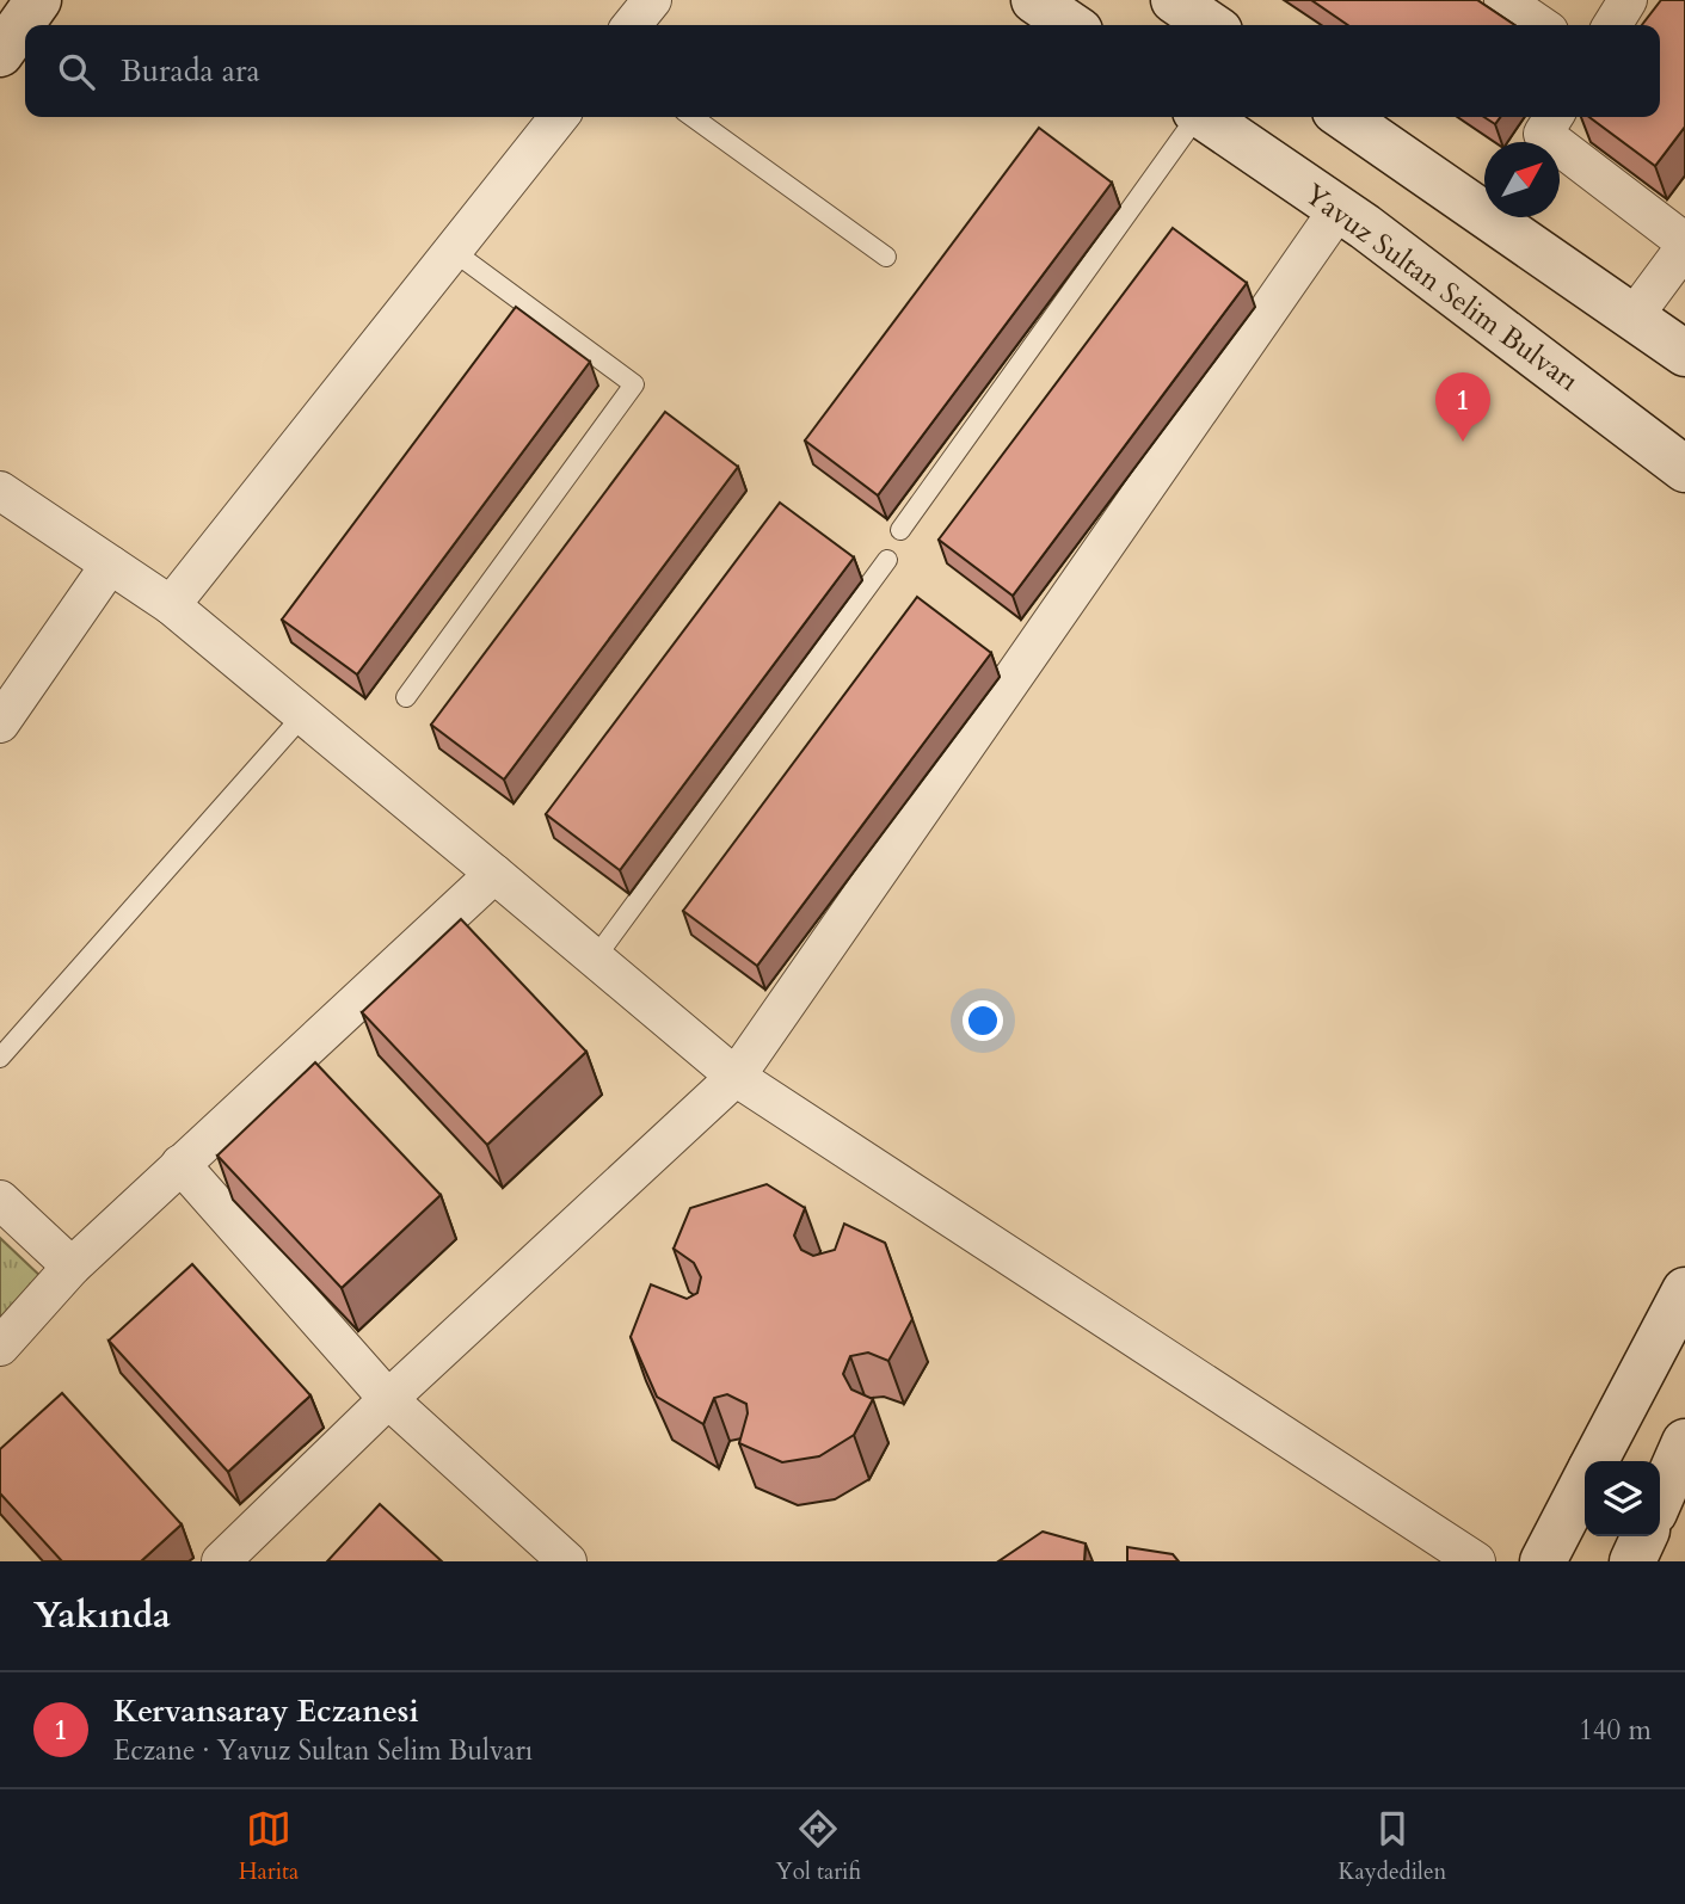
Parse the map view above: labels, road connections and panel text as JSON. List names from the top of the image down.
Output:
{
  "streets": {
    "main road": ["Yavuz Sultan Selim Bulvarı"]
  },
  "north": "top right",
  "page": {
    "search": "Burada ara",
    "pins": "1",
    "heading": "Yakında",
    "list": [
      {
        "mark": "1",
        "name": "Kervansaray Eczanesi",
        "note": "Eczane · Yavuz Sultan Selim Bulvarı",
        "value": "140 m"
      }
    ],
    "nav": ["Harita", "Yol tarifi", "Kaydedilen"]
  }
}
